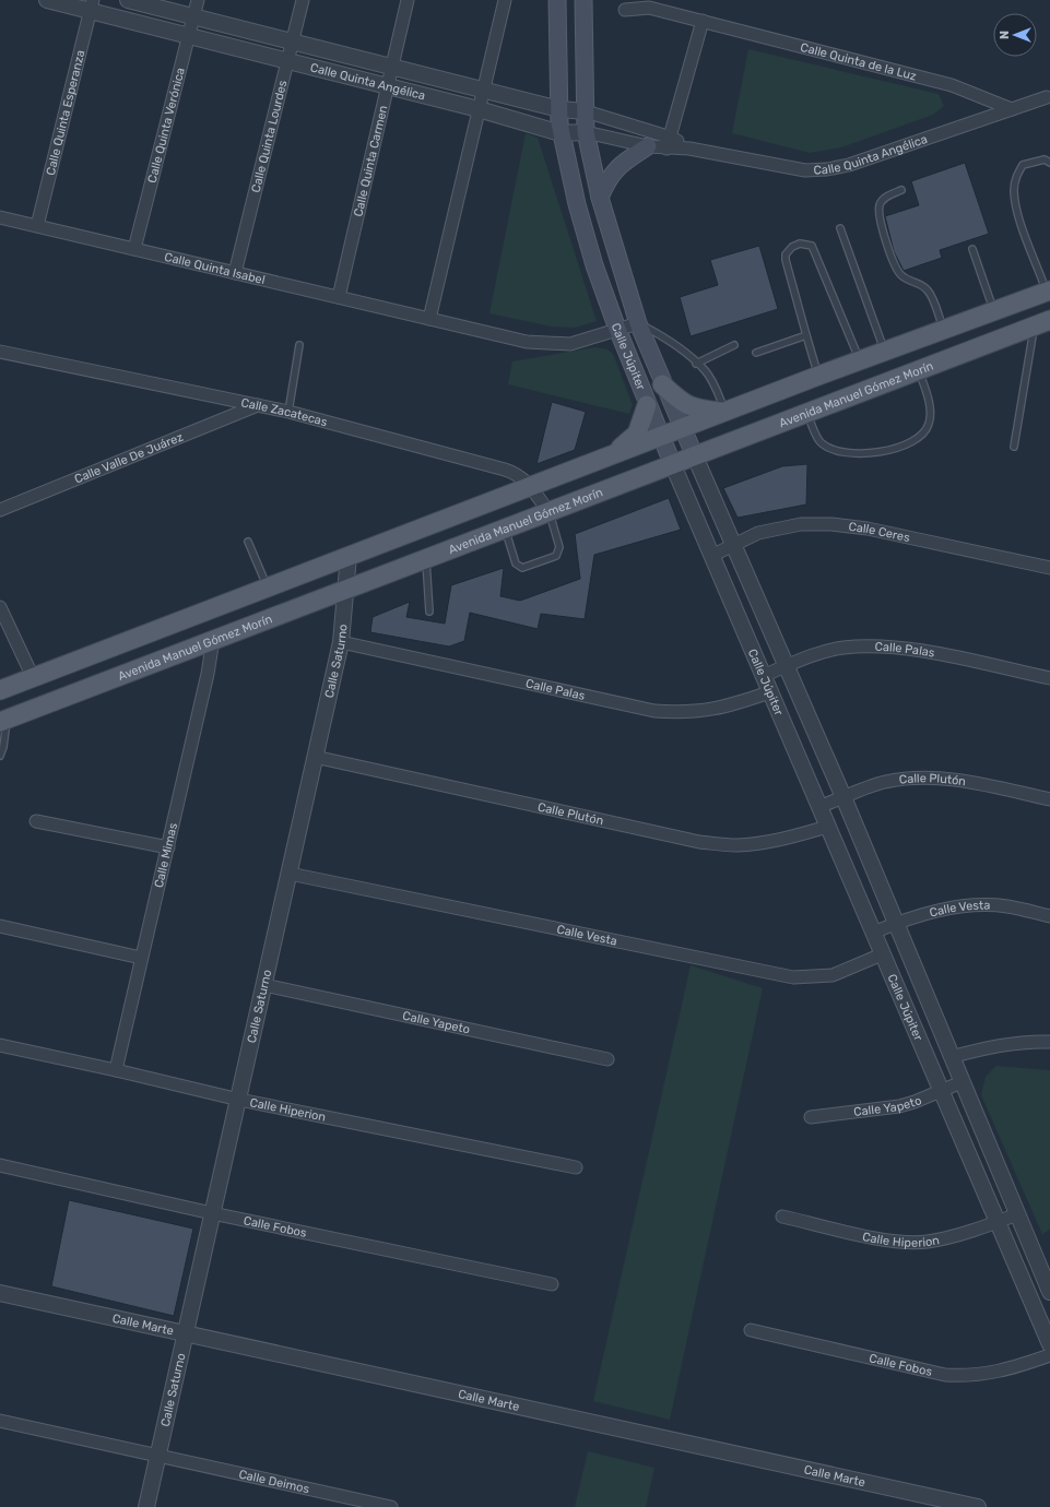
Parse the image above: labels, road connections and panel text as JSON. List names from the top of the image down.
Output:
{
  "streets": {
    "main road": ["Calle Júpiter", "Avenida Manuel Gómez Morín"],
    "street": [
      "Calle Quinta de la Luz",
      "Calle Quinta Angélica",
      "Calle Quinta Esperanza",
      "Calle Quinta Verónica",
      "Calle Quinta Lourdes",
      "Calle Quinta Carmen",
      "Calle Quinta Isabel",
      "Calle Zacatecas",
      "Calle Valle De Juárez",
      "Calle Ceres",
      "Calle Palas",
      "Calle Saturno",
      "Calle Plutón",
      "Calle Mimas",
      "Calle Vesta",
      "Calle Yapeto",
      "Calle Hiperion",
      "Calle Fobos",
      "Calle Marte",
      "Calle Deimos"
    ]
  },
  "crossings": [
    ["Calle Quinta de la Luz", "Calle Quinta Angélica"],
    ["Calle Quinta Angélica", "Calle Quinta Esperanza"],
    ["Calle Quinta Angélica", "Calle Quinta Verónica"],
    ["Calle Quinta Angélica", "Calle Quinta Lourdes"],
    ["Calle Quinta Angélica", "Calle Quinta Carmen"],
    ["Calle Quinta Angélica", "Calle Júpiter"],
    ["Calle Quinta Esperanza", "Calle Quinta Isabel"],
    ["Calle Quinta Verónica", "Calle Quinta Isabel"],
    ["Calle Quinta Lourdes", "Calle Quinta Isabel"],
    ["Calle Quinta Carmen", "Calle Quinta Isabel"],
    ["Calle Quinta Isabel", "Calle Júpiter"],
    ["Calle Júpiter", "Avenida Manuel Gómez Morín"],
    ["Calle Júpiter", "Calle Ceres"],
    ["Calle Júpiter", "Calle Palas"],
    ["Calle Júpiter", "Calle Plutón"],
    ["Calle Júpiter", "Calle Vesta"],
    ["Calle Júpiter", "Calle Yapeto"],
    ["Calle Júpiter", "Calle Hiperion"],
    ["Avenida Manuel Gómez Morín", "Calle Zacatecas"],
    ["Avenida Manuel Gómez Morín", "Calle Saturno"],
    ["Avenida Manuel Gómez Morín", "Calle Mimas"],
    ["Calle Zacatecas", "Calle Valle De Juárez"],
    ["Calle Palas", "Calle Saturno"],
    ["Calle Saturno", "Calle Plutón"],
    ["Calle Saturno", "Calle Vesta"],
    ["Calle Saturno", "Calle Yapeto"],
    ["Calle Saturno", "Calle Hiperion"],
    ["Calle Saturno", "Calle Fobos"],
    ["Calle Saturno", "Calle Marte"],
    ["Calle Saturno", "Calle Deimos"],
    ["Calle Mimas", "Calle Hiperion"]
  ],
  "north": "left"
}
